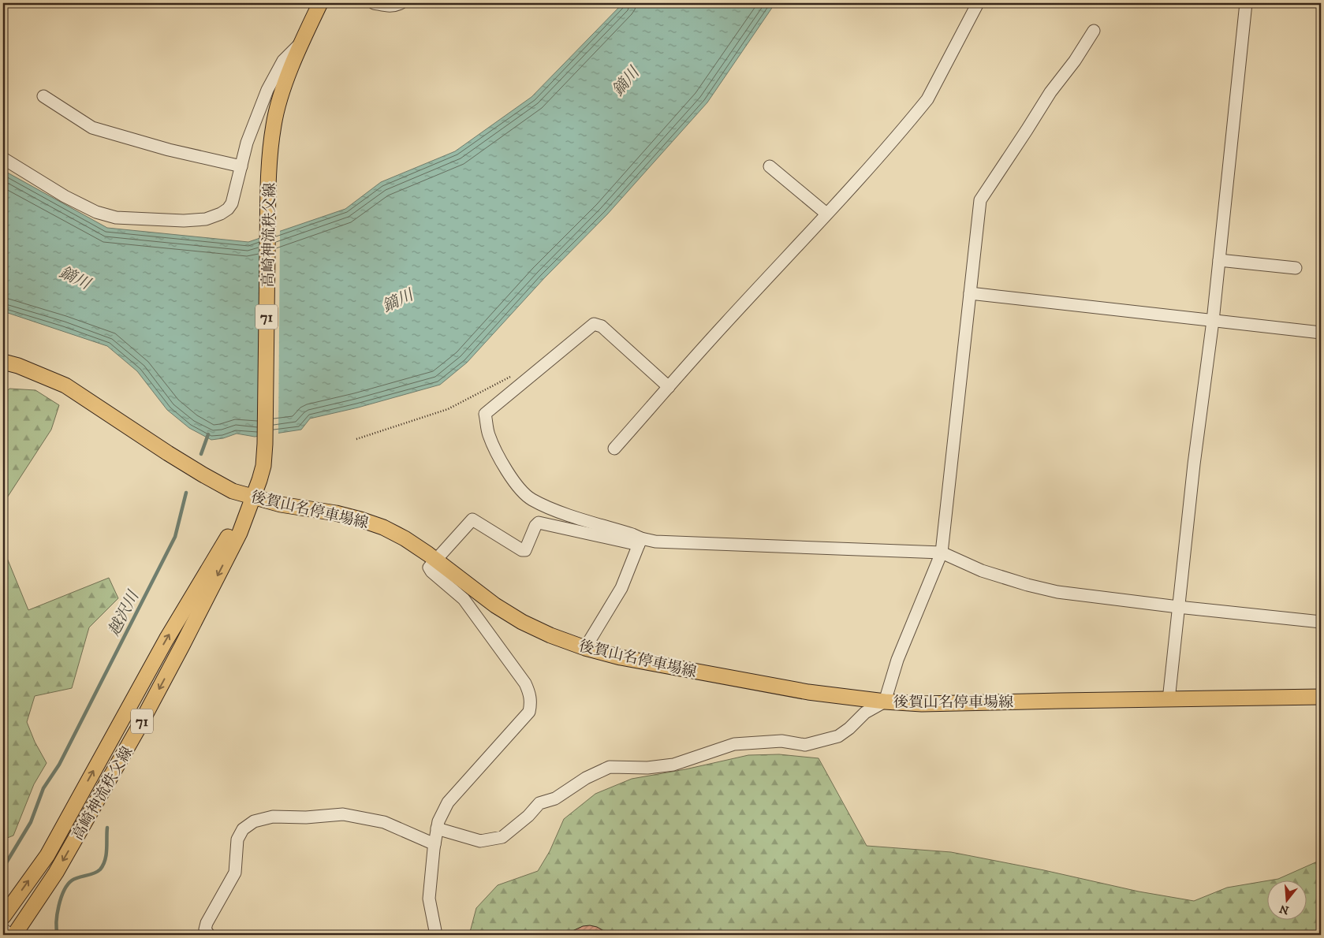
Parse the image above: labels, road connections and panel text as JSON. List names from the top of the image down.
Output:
{
  "streets": {
    "main road": ["高崎神流秩父線", "71", "後賀山名停車場線"]
  },
  "crossings": [
    ["高崎神流秩父線", "後賀山名停車場線"]
  ],
  "water": ["鏑川", "越沢川"],
  "north": "bottom"
}
